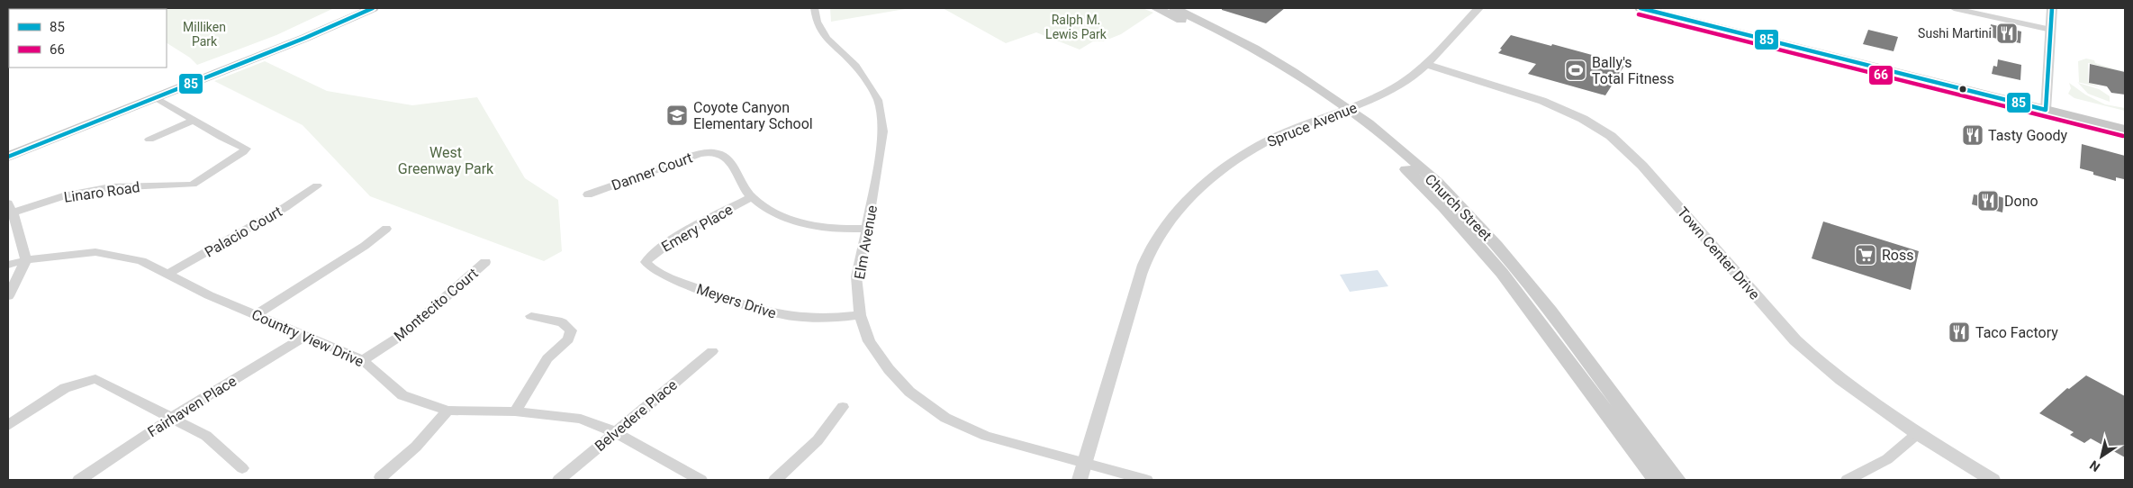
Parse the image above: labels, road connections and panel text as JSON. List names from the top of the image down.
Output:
{
  "streets": {
    "main road": ["Church Street"],
    "street": [
      "Spruce Avenue",
      "Danner Court",
      "Linaro Road",
      "Emery Place",
      "Palacio Court",
      "Elm Avenue",
      "Town Center Drive",
      "Meyers Drive",
      "Montecito Court",
      "Country View Drive",
      "Fairhaven Place",
      "Belvedere Place"
    ]
  },
  "crossings": [
    ["Spruce Avenue", "Church Street"],
    ["Spruce Avenue", "Elm Avenue"],
    ["Spruce Avenue", "Town Center Drive"],
    ["Danner Court", "Emery Place"],
    ["Emery Place", "Meyers Drive"],
    ["Palacio Court", "Country View Drive"],
    ["Elm Avenue", "Meyers Drive"],
    ["Montecito Court", "Country View Drive"],
    ["Country View Drive", "Fairhaven Place"],
    ["Country View Drive", "Belvedere Place"]
  ],
  "parks": ["Ralph M. Lewis Park", "Milliken Park", "West Greenway Park"],
  "places": {
    "restaurant": [
      "Sushi Martini",
      "Tasty Goody",
      "Dono",
      "Taco Factory"
    ],
    "sports": ["Bally's Total Fitness"],
    "school or university": ["Coyote Canyon Elementary School"],
    "supermarket": ["Ross"]
  },
  "lines": ["transit line 85", "transit line 66"],
  "legend": ["85", "66"],
  "north": "bottom left"
}
